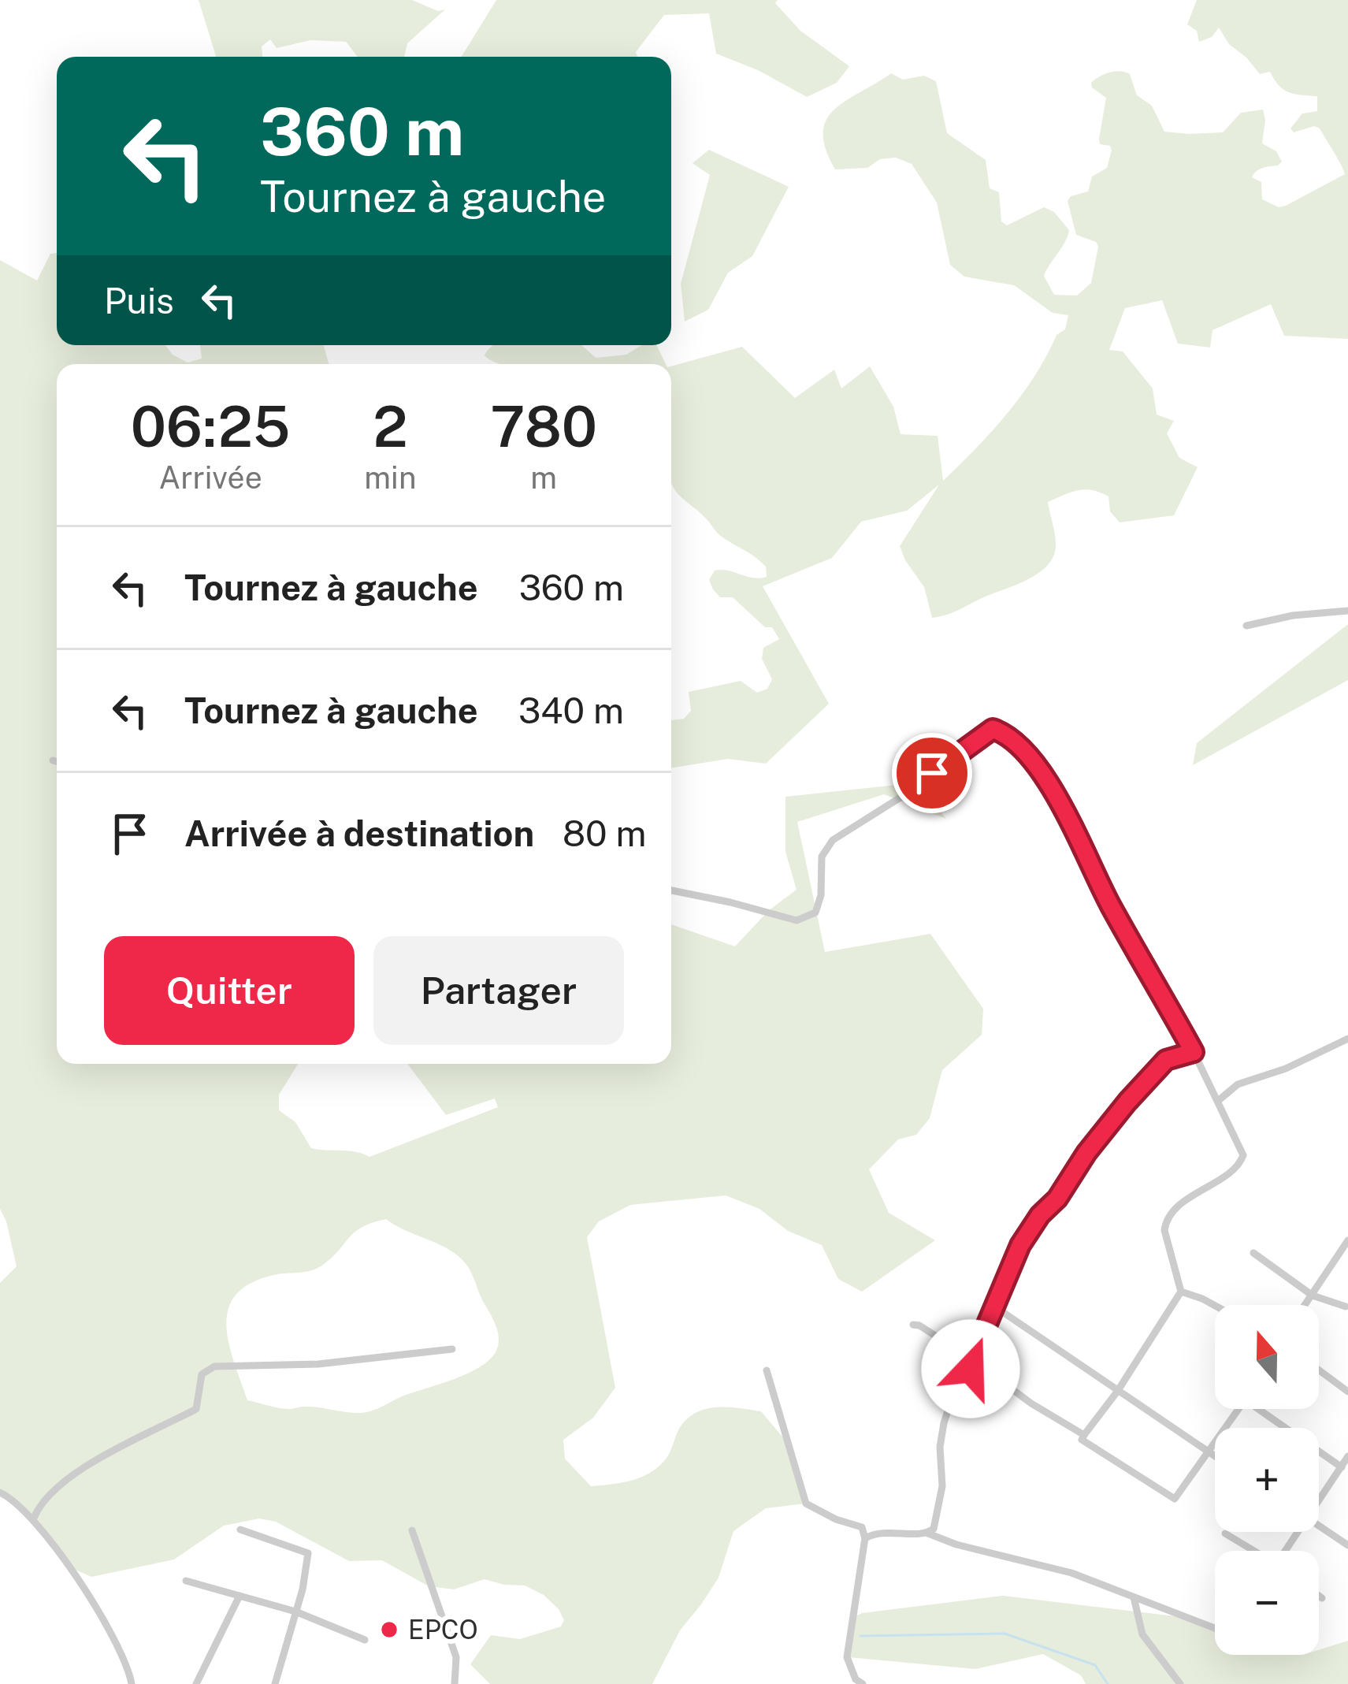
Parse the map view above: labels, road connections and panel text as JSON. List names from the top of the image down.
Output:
{
  "places": ["EPCO"],
  "north": "top",
  "page": {
    "turn": ["360 m", "Tournez à gauche"],
    "then": "Puis",
    "eta": [
      "06:25",
      "Arrivée",
      "2",
      "min",
      "780",
      "m"
    ],
    "list": [
      {
        "name": "Tournez à gauche",
        "value": "360 m"
      },
      {
        "name": "Tournez à gauche",
        "value": "340 m"
      },
      {
        "name": "Arrivée à destination",
        "value": "80 m"
      }
    ],
    "buttons": ["Quitter", "Partager"],
    "map_buttons": ["+", "−"]
  }
}
